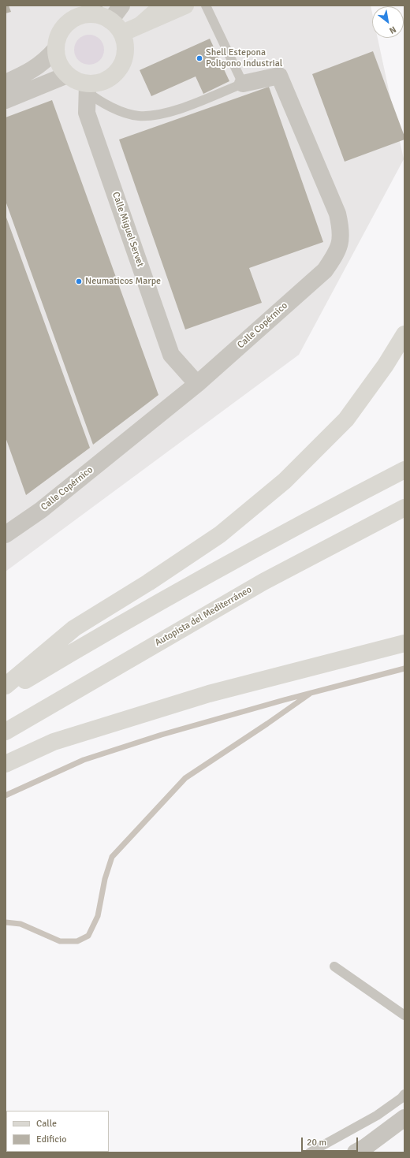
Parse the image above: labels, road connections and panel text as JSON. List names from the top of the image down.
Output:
{
  "streets": {
    "main road": ["Autopista del Mediterráneo"],
    "street": ["Calle Miguel Servet", "Calle Copérnico"]
  },
  "crossings": [
    ["Calle Miguel Servet", "Calle Copérnico"]
  ],
  "places": ["Shell Estepona Poligono Industrial", "Neumaticos Marpe"],
  "legend": ["Calle", "Edificio"],
  "scale_bar": "20 m",
  "north": "bottom right"
}
